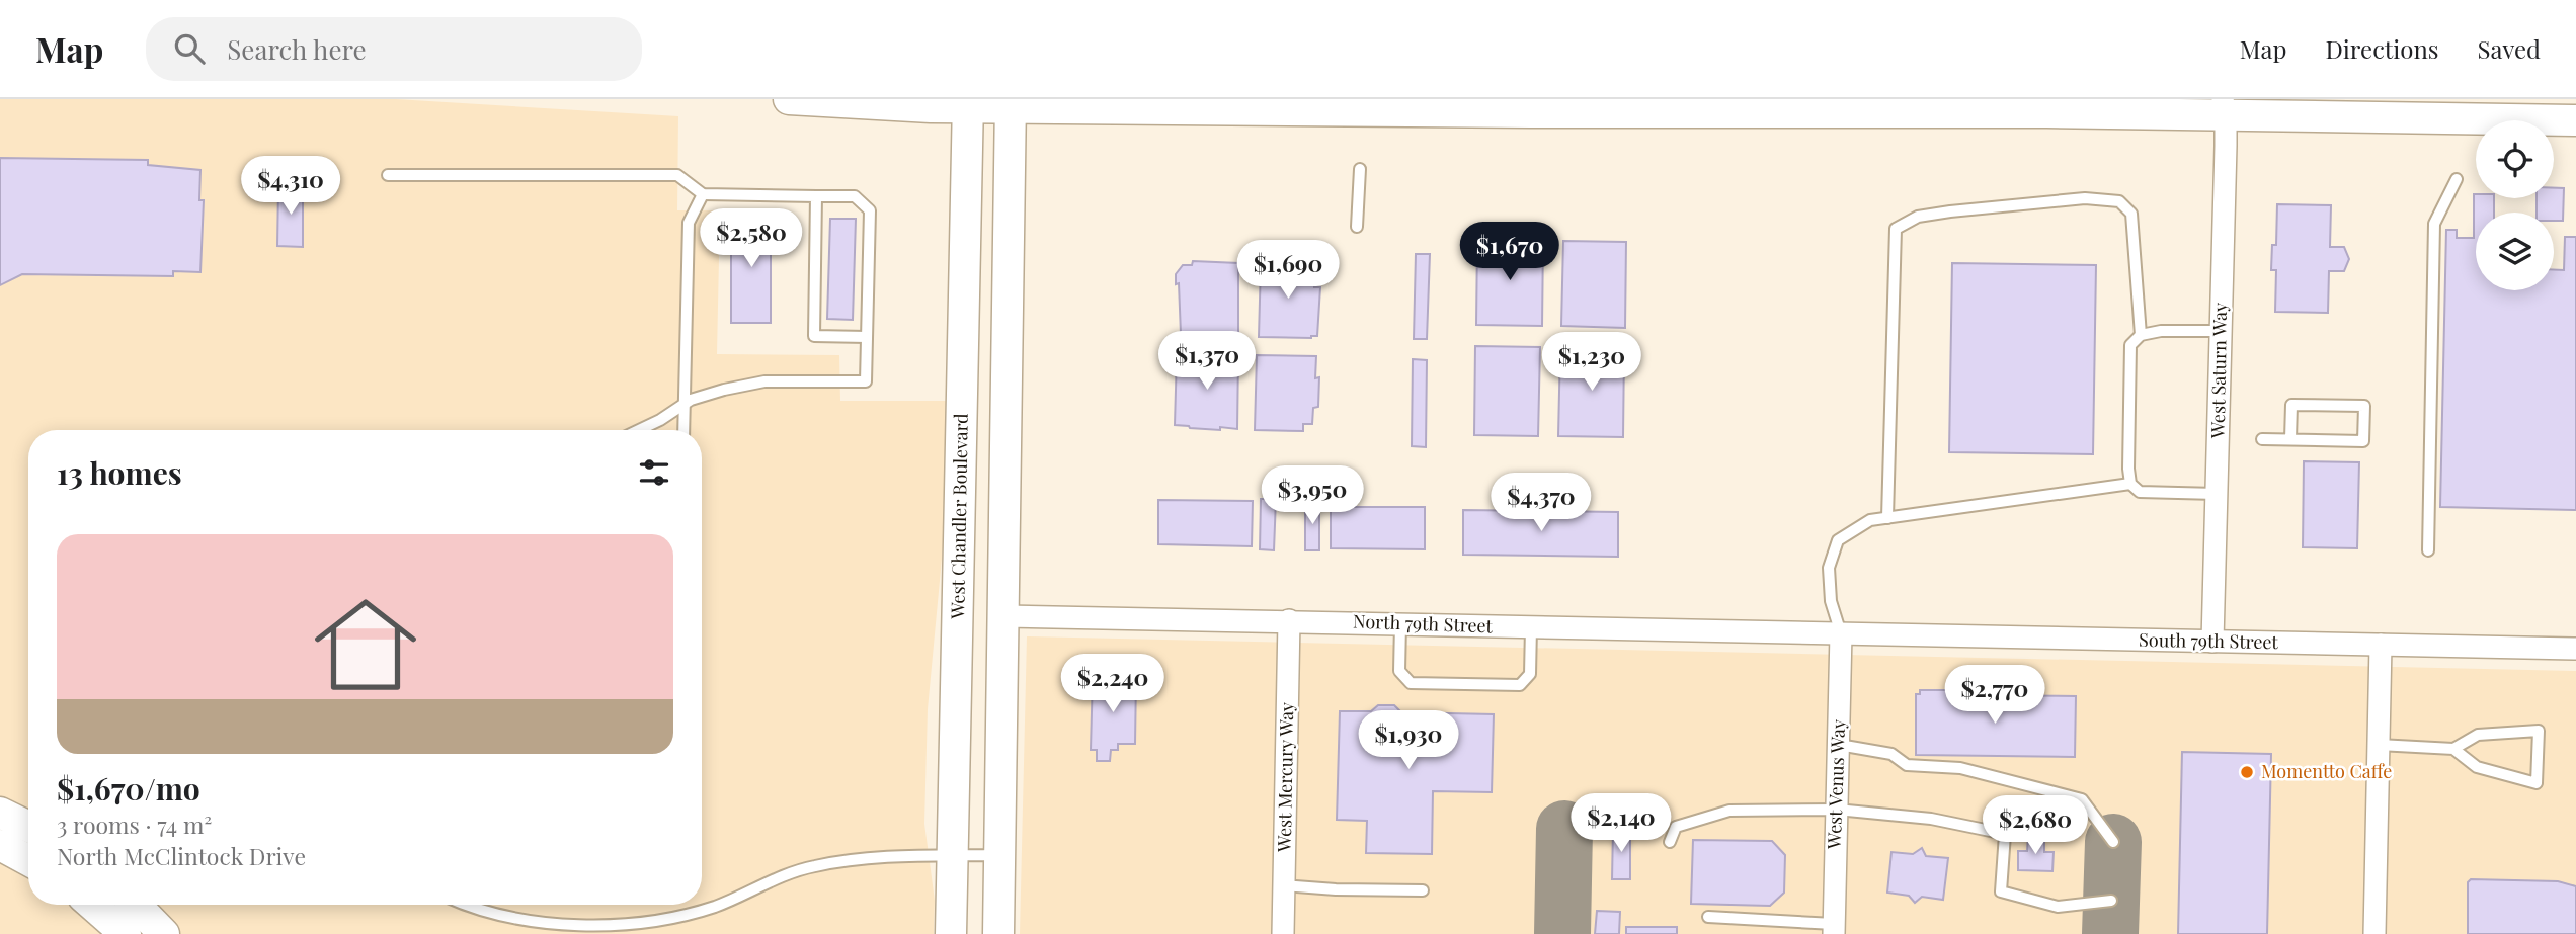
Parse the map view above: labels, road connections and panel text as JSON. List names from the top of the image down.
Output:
{
  "streets": {
    "main road": ["West Chandler Boulevard"],
    "street": [
      "West Saturn Way",
      "North 79th Street",
      "South 79th Street",
      "West Mercury Way",
      "West Venus Way"
    ]
  },
  "crossings": [
    ["West Saturn Way", "South 79th Street"],
    ["North 79th Street", "South 79th Street"],
    ["North 79th Street", "West Mercury Way"],
    ["North 79th Street", "West Venus Way"],
    ["South 79th Street", "West Venus Way"]
  ],
  "places": ["Momentto Caffe"],
  "page": {
    "header": "Map",
    "search": "Search here",
    "nav": ["Map", "Directions", "Saved"],
    "price": [
      "$4,310",
      "$2,580",
      "$1,670",
      "$1,690",
      "$1,370",
      "$1,230",
      "$3,950",
      "$4,370",
      "$2,240",
      "$2,770",
      "$1,930",
      "$2,140",
      "$2,680"
    ],
    "heading": "13 homes",
    "list": [
      {
        "name": "$1,670/mo",
        "note": "3 rooms · 74 m² · North McClintock Drive"
      }
    ]
  }
}
